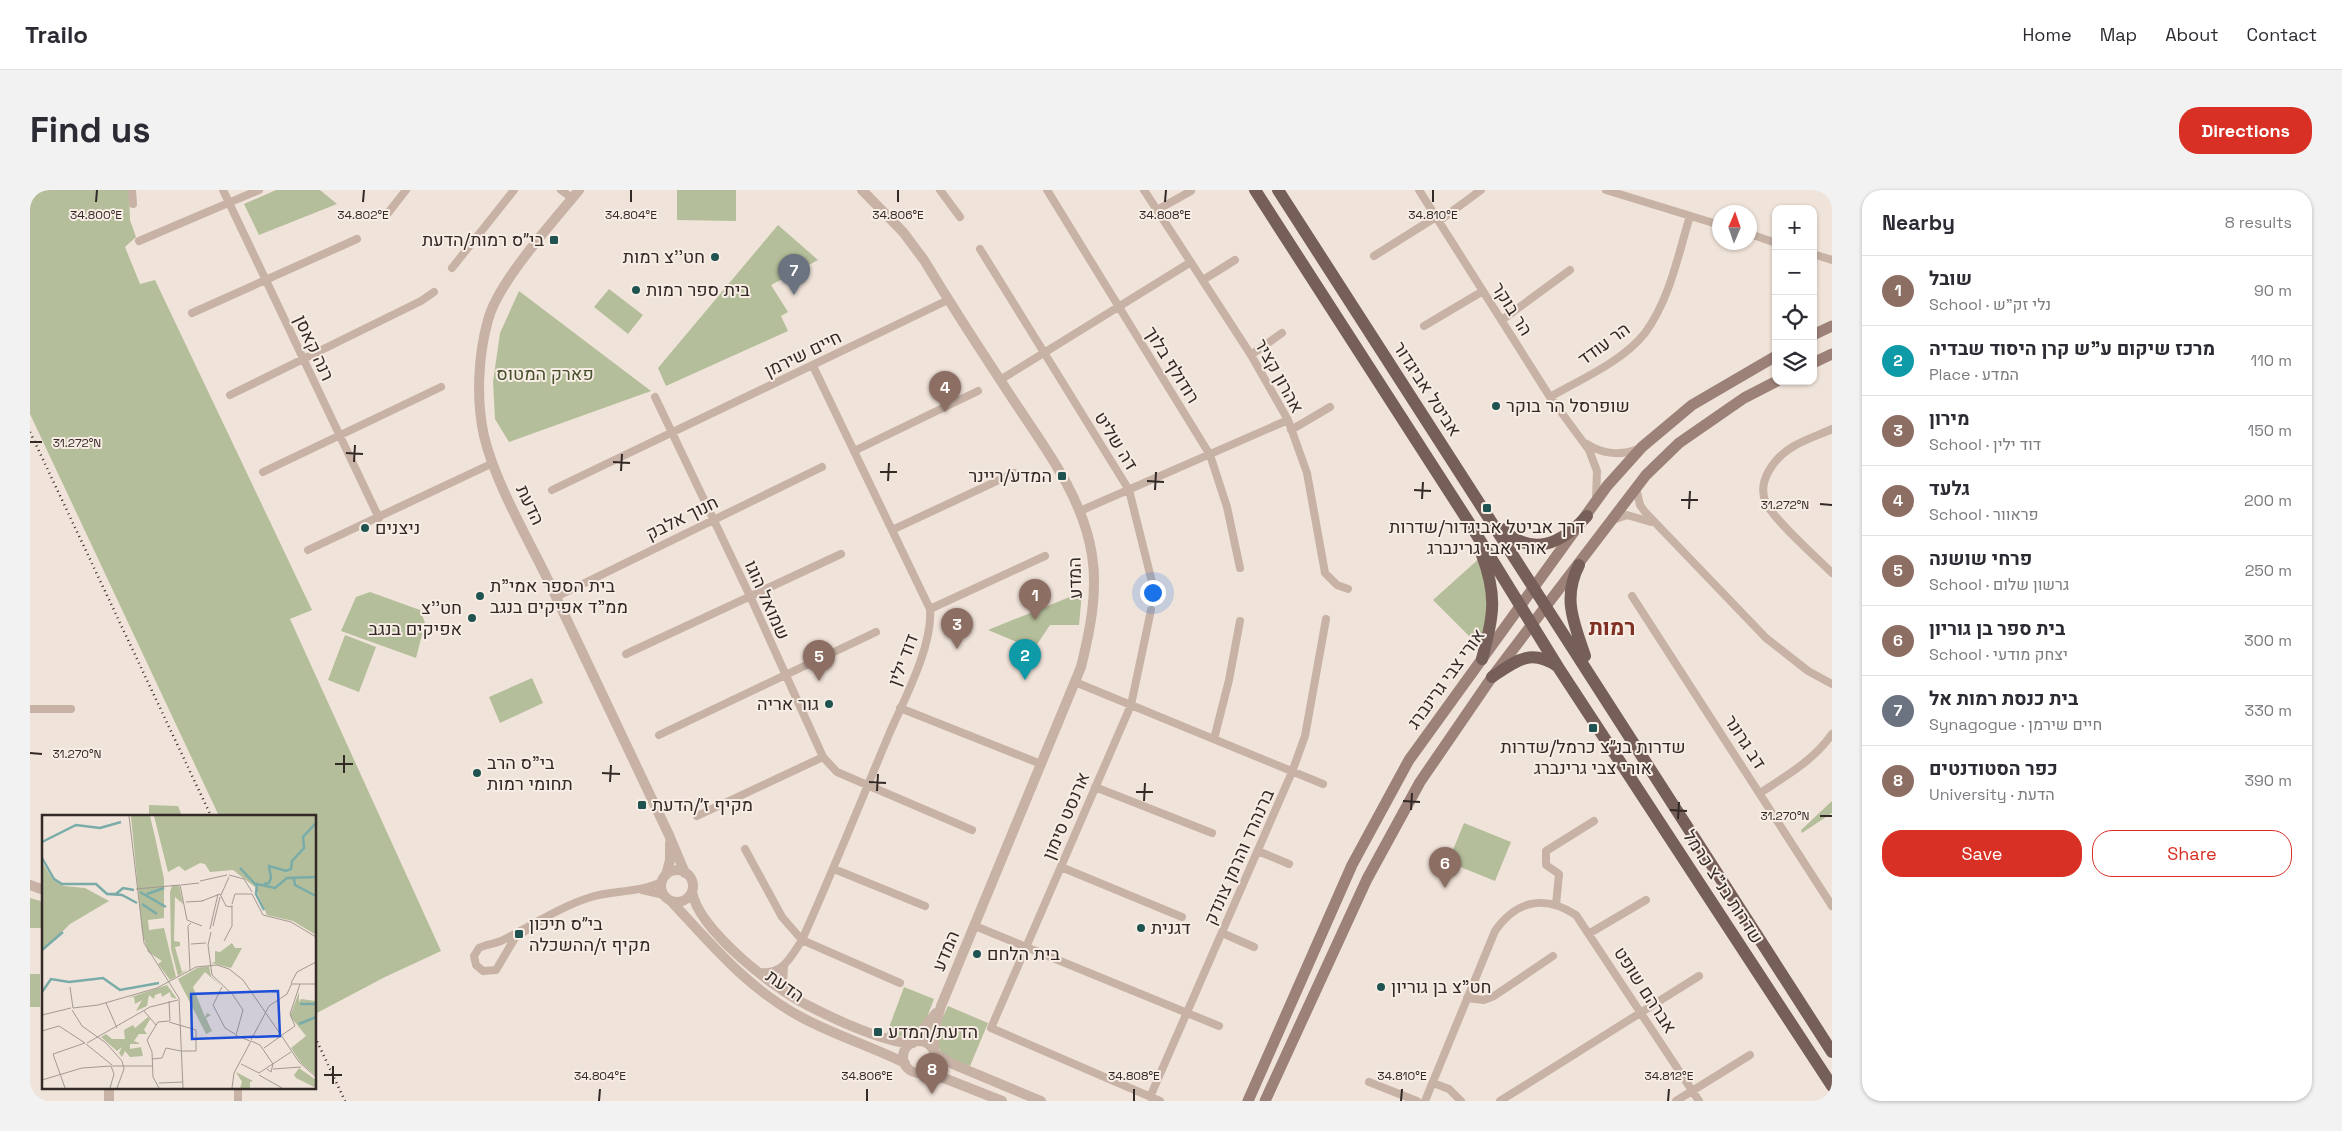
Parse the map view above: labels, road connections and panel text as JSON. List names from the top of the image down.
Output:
{
  "streets": {
    "main road": ["אביטל אביגדור", "אורי צבי גרינברג", "שדרות בנ\"צ כרמל"],
    "street": [
      "הר בוקר",
      "הר עודד",
      "רנה קאסן",
      "חיים שירמן",
      "רודולף בלוך",
      "אהרון קציר",
      "דה שליט",
      "הדעת",
      "חנוך אלבק",
      "המדע",
      "שמואל הוגו",
      "דוד ילין",
      "דב גרונר",
      "ארנסט סימון",
      "ברנהרד והרמן צונדק",
      "אברהם שופט"
    ]
  },
  "crossings": [
    ["הר בוקר", "הר עודד"],
    ["הר בוקר", "אורי צבי גרינברג"],
    ["חיים שירמן", "המדע"],
    ["חיים שירמן", "שמואל הוגו"],
    ["חיים שירמן", "דוד ילין"],
    ["אביטל אביגדור", "אורי צבי גרינברג"],
    ["אביטל אביגדור", "שדרות בנ\"צ כרמל"],
    ["הדעת", "חנוך אלבק"],
    ["הדעת", "המדע"],
    ["חנוך אלבק", "שמואל הוגו"],
    ["שמואל הוגו", "דוד ילין"],
    ["אורי צבי גרינברג", "שדרות בנ\"צ כרמל"],
    ["ארנסט סימון", "ברנהרד והרמן צונדק"]
  ],
  "districts": ["רמות"],
  "parks": ["פארק המטוס"],
  "places": {
    "transit": [
      "בי״ס רמות/הדעת",
      "המדע/ריינר",
      "דרך אביטל אביגדור/שדרות אורי אבי גרינברג",
      "שדרות בנ״צ כרמל/שדרות אורי צבי גרינברג",
      "מקיף ז׳/הדעת",
      "בי״ס תיכון מקיף ז/ההשכלה",
      "הדעת/המדע"
    ],
    "other": [
      "חט''צ רמות",
      "בית ספר רמות",
      "שופרסל הר בוקר",
      "ניצנים",
      "בית הספר אמי\"ת ממ\"ד אפיקים בנגב",
      "חט''צ אפיקים בנגב",
      "גור אריה",
      "בי\"ס הרב תחומי רמות",
      "דגנית",
      "בית הלחם",
      "חט\"צ בן גוריון"
    ]
  },
  "north": "top",
  "page": {
    "header": "Trailo",
    "nav": [
      "Home",
      "Map",
      "About",
      "Contact"
    ],
    "buttons": [
      "Directions",
      ["Save", "Share"]
    ],
    "title": "Find us",
    "heading": ["Nearby", "8 results"],
    "map_buttons": ["+", "−"],
    "pins": [
      "7",
      "4",
      "1",
      "3",
      "2",
      "5",
      "6",
      "8"
    ],
    "list": [
      {
        "mark": "1",
        "name": "שובל",
        "note": "School · נלי זק\"ש",
        "value": "90 m"
      },
      {
        "mark": "2",
        "name": "מרכז שיקום ע\"ש קרן היסוד שבדיה",
        "note": "Place · המדע",
        "value": "110 m"
      },
      {
        "mark": "3",
        "name": "מירון",
        "note": "School · דוד ילין",
        "value": "150 m"
      },
      {
        "mark": "4",
        "name": "גלעד",
        "note": "School · פראוור",
        "value": "200 m"
      },
      {
        "mark": "5",
        "name": "פרחי שושנה",
        "note": "School · גרשון שלום",
        "value": "250 m"
      },
      {
        "mark": "6",
        "name": "בית ספר בן גוריון",
        "note": "School · יצחק מודעי",
        "value": "300 m"
      },
      {
        "mark": "7",
        "name": "בית כנסת רמות אל",
        "note": "Synagogue · חיים שירמן",
        "value": "330 m"
      },
      {
        "mark": "8",
        "name": "כפר הסטודנטים",
        "note": "University · הדעת",
        "value": "390 m"
      }
    ]
  },
  "coordinates": [
    "34.800°E",
    "34.802°E",
    "34.804°E",
    "34.806°E",
    "34.808°E",
    "34.810°E",
    "31.272°N",
    "31.270°N",
    "34.812°E"
  ]
}
